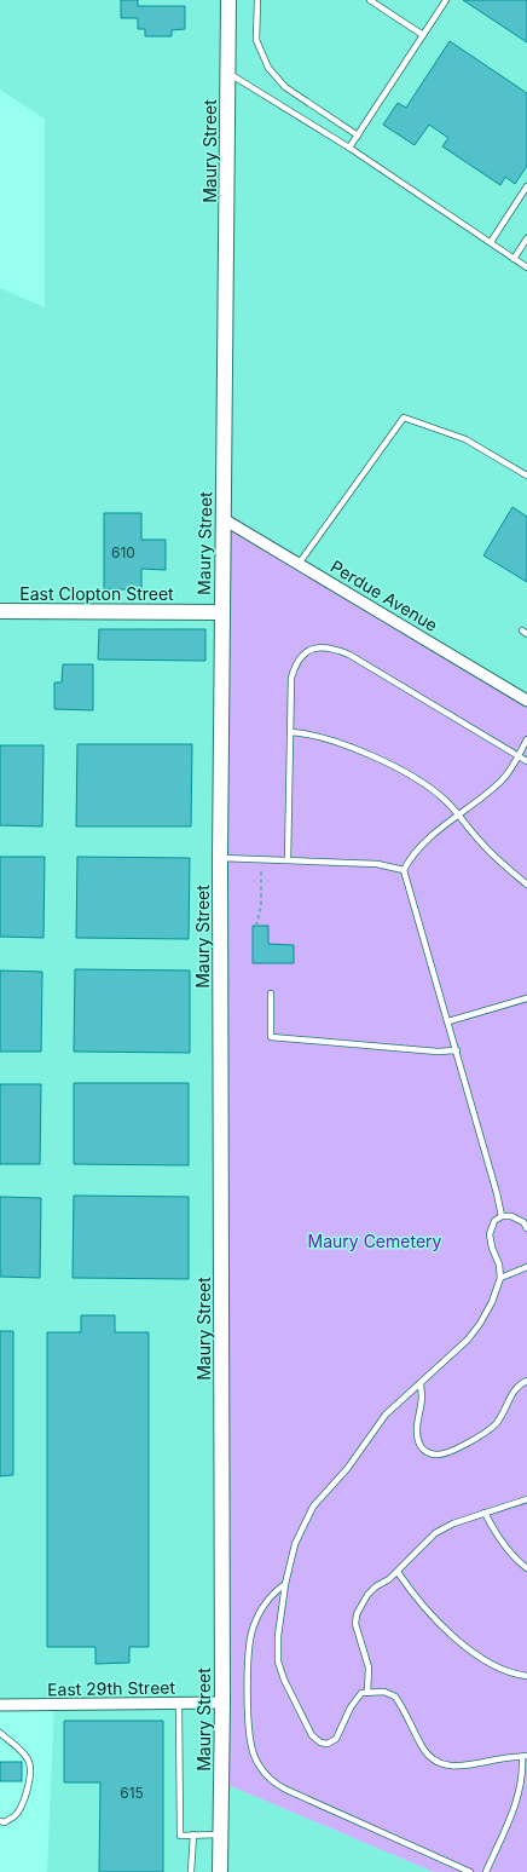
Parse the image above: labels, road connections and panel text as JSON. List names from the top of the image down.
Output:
{
  "streets": {
    "street": [
      "Maury Street",
      "East Clopton Street",
      "Perdue Avenue",
      "East 29th Street"
    ]
  },
  "crossings": [
    ["Maury Street", "East Clopton Street"],
    ["Maury Street", "Perdue Avenue"],
    ["Maury Street", "East 29th Street"]
  ],
  "parks": ["Maury Cemetery"],
  "house_numbers": ["610", "615"]
}
